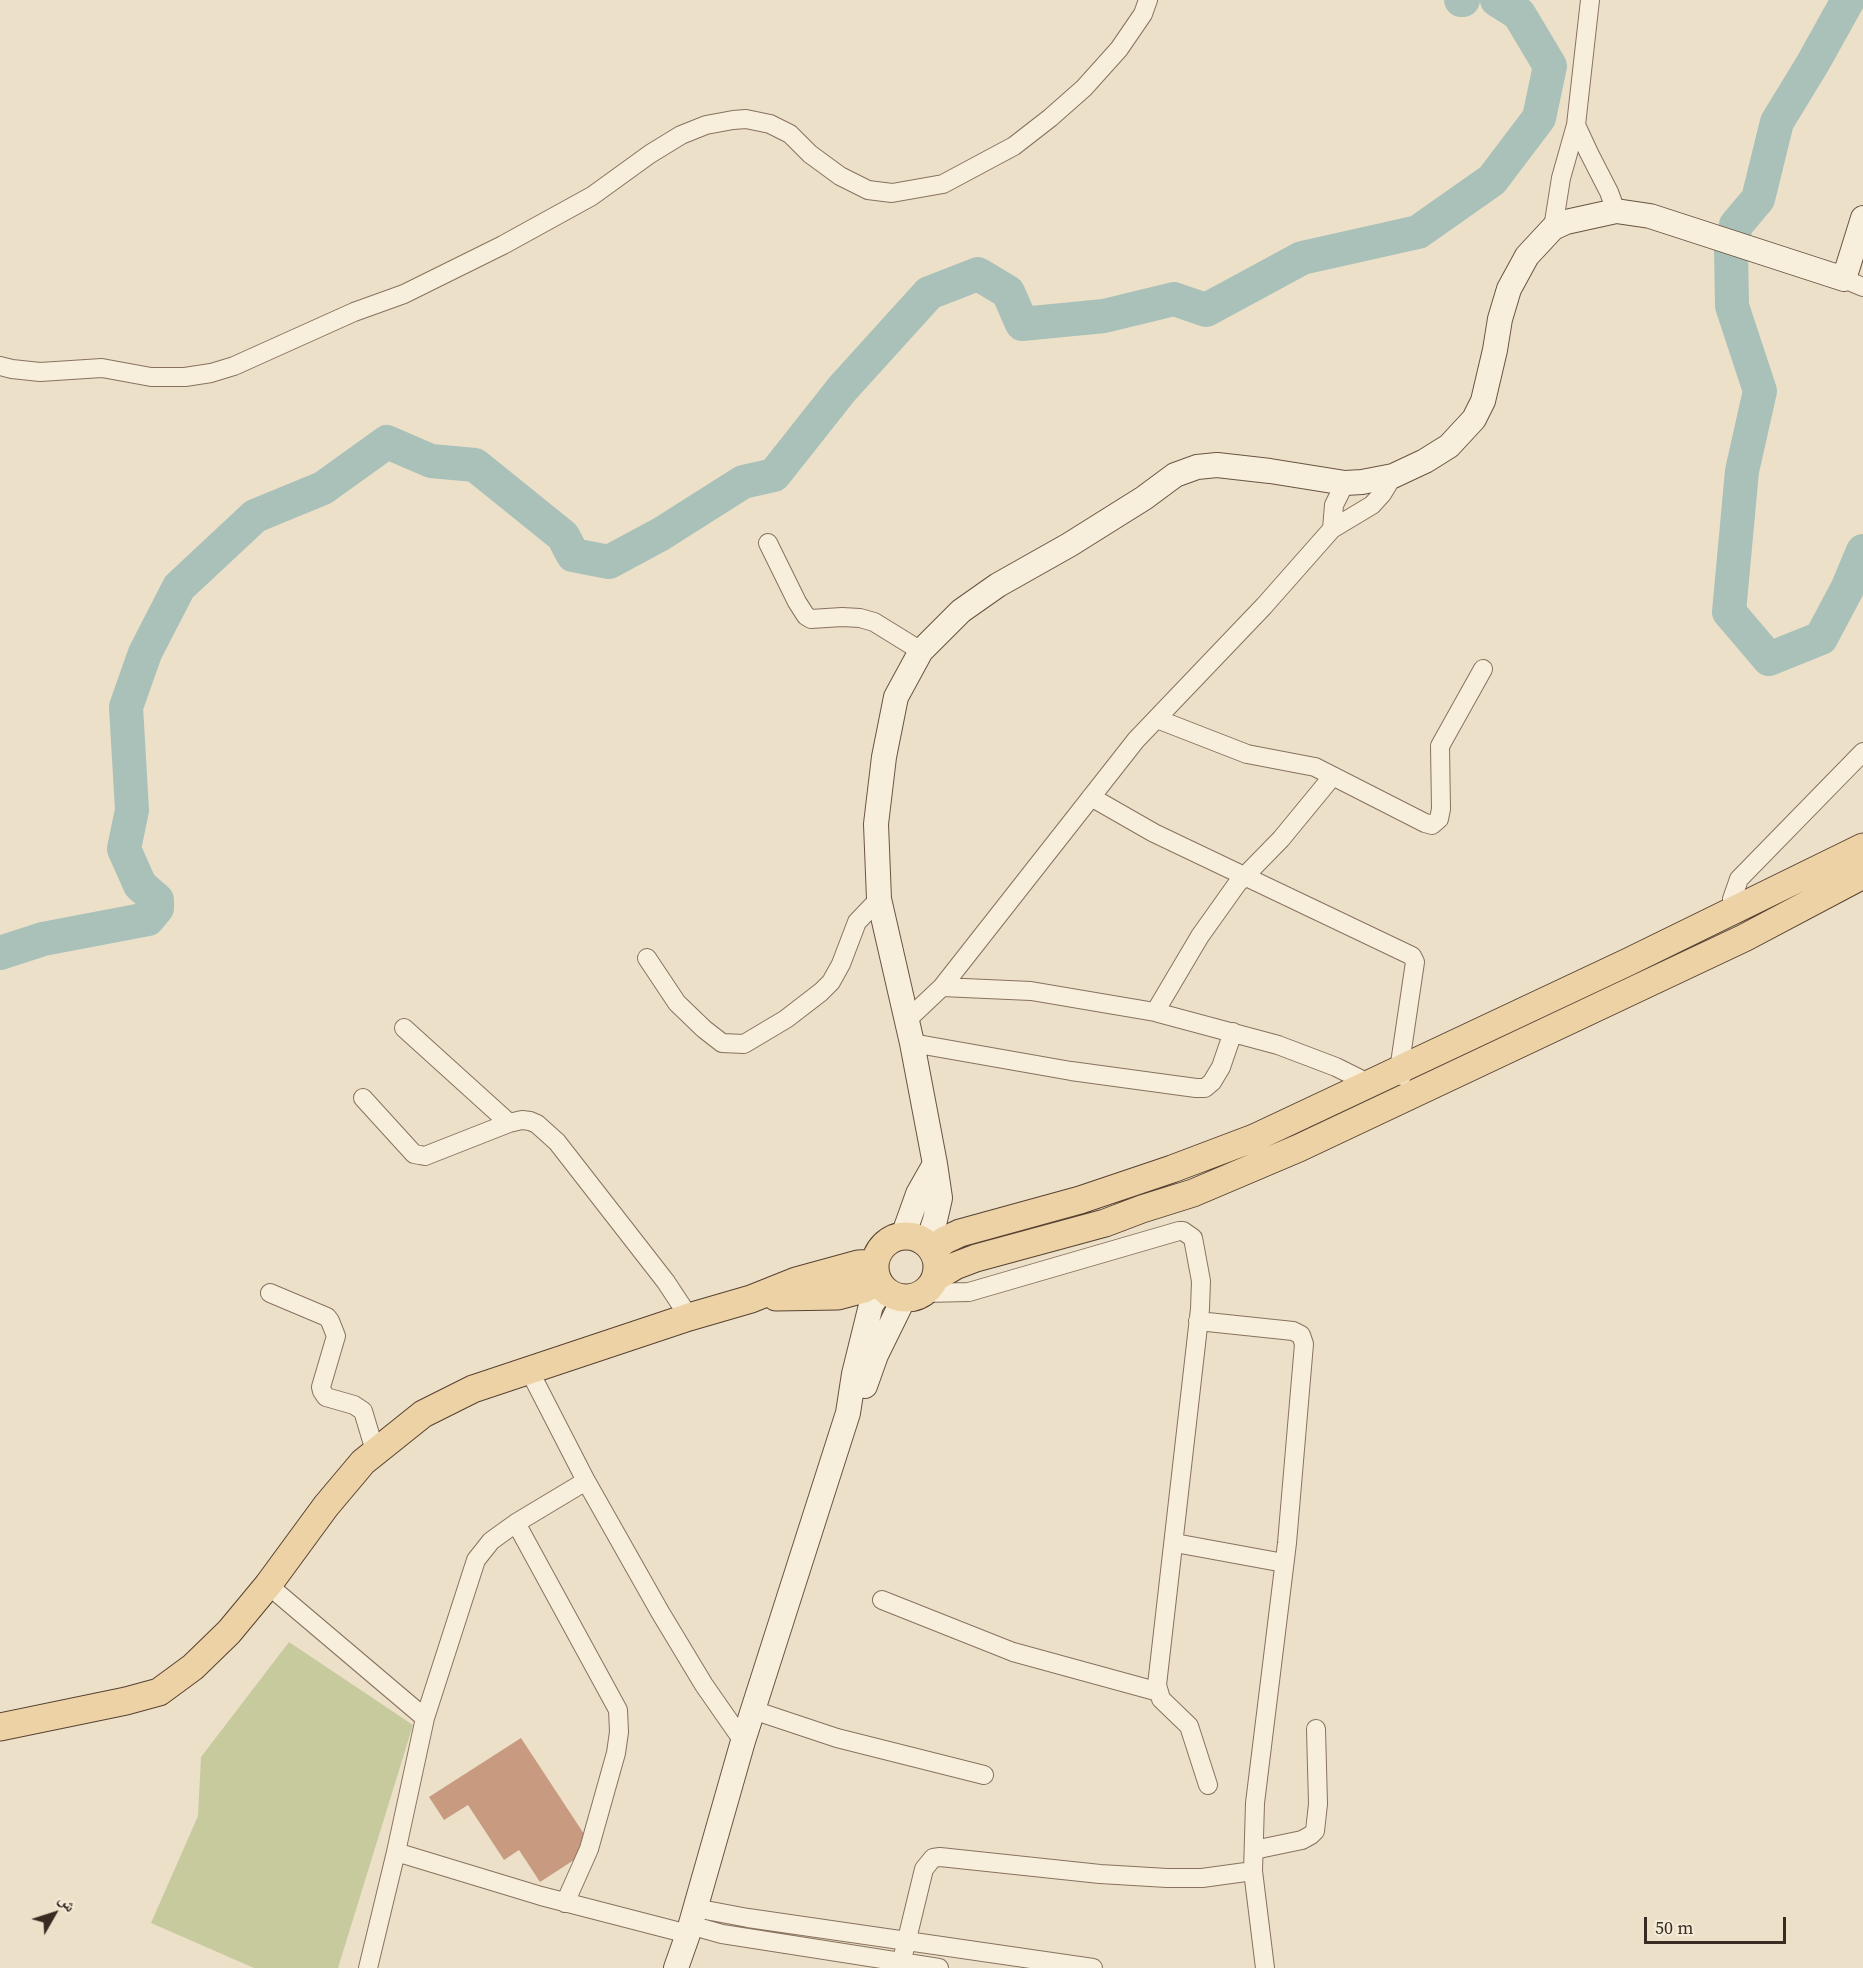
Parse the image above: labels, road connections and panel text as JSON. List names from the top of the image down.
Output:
{
  "scale_bar": "50 m",
  "north": "top right"
}
